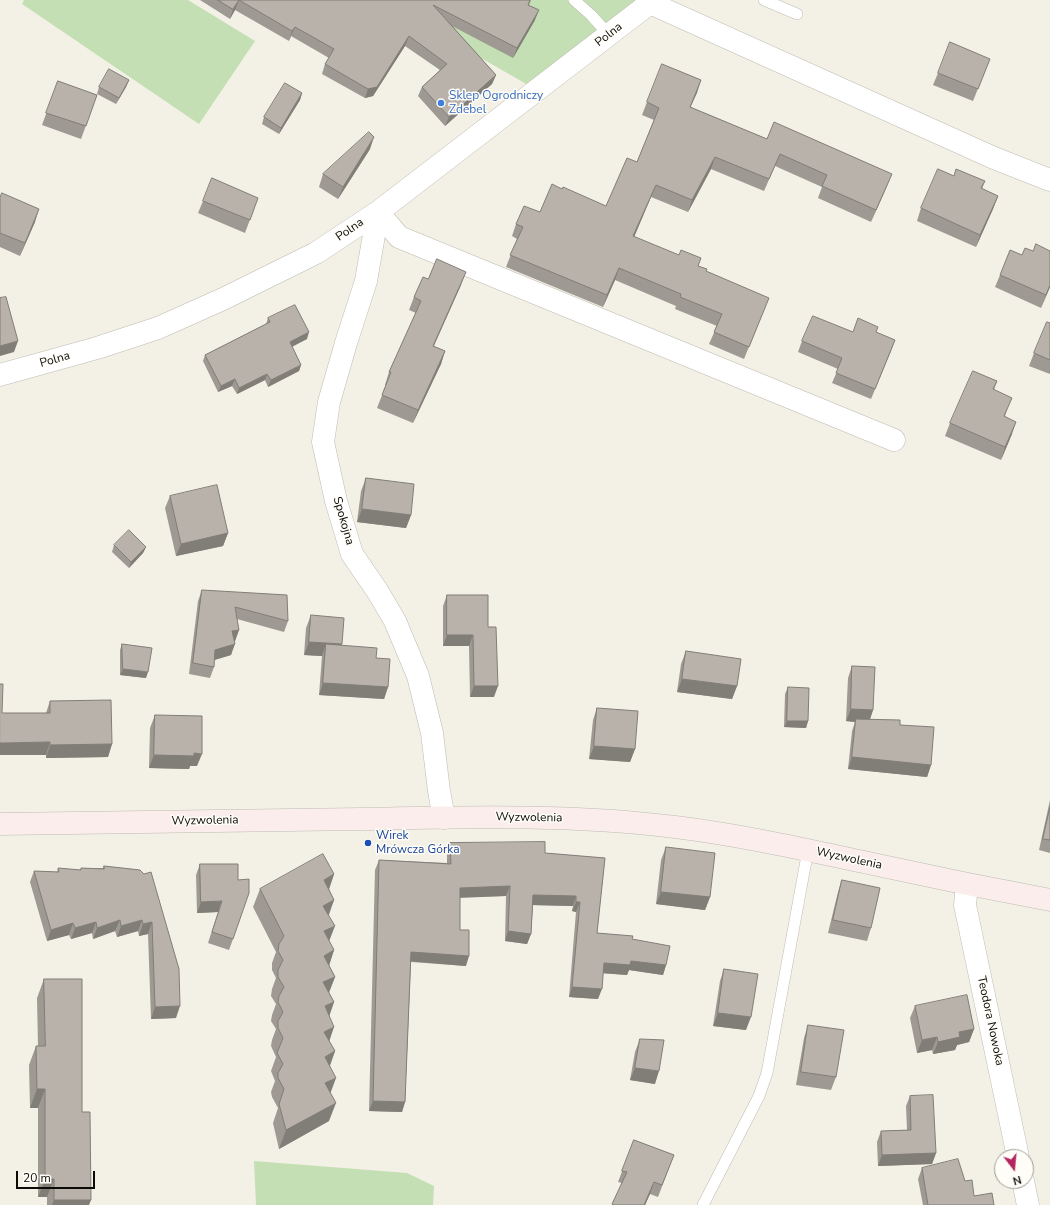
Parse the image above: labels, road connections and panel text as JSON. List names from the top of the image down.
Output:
{
  "streets": {
    "street": [
      "Polna",
      "Spokojna",
      "Wyzwolenia",
      "Teodora Nowoka"
    ]
  },
  "crossings": [
    ["Polna", "Spokojna"],
    ["Spokojna", "Wyzwolenia"],
    ["Wyzwolenia", "Teodora Nowoka"]
  ],
  "places": ["Sklep Ogrodniczy Zdebel", "Wirek Mrówcza Górka"],
  "scale_bar": "20 m",
  "north": "bottom"
}
